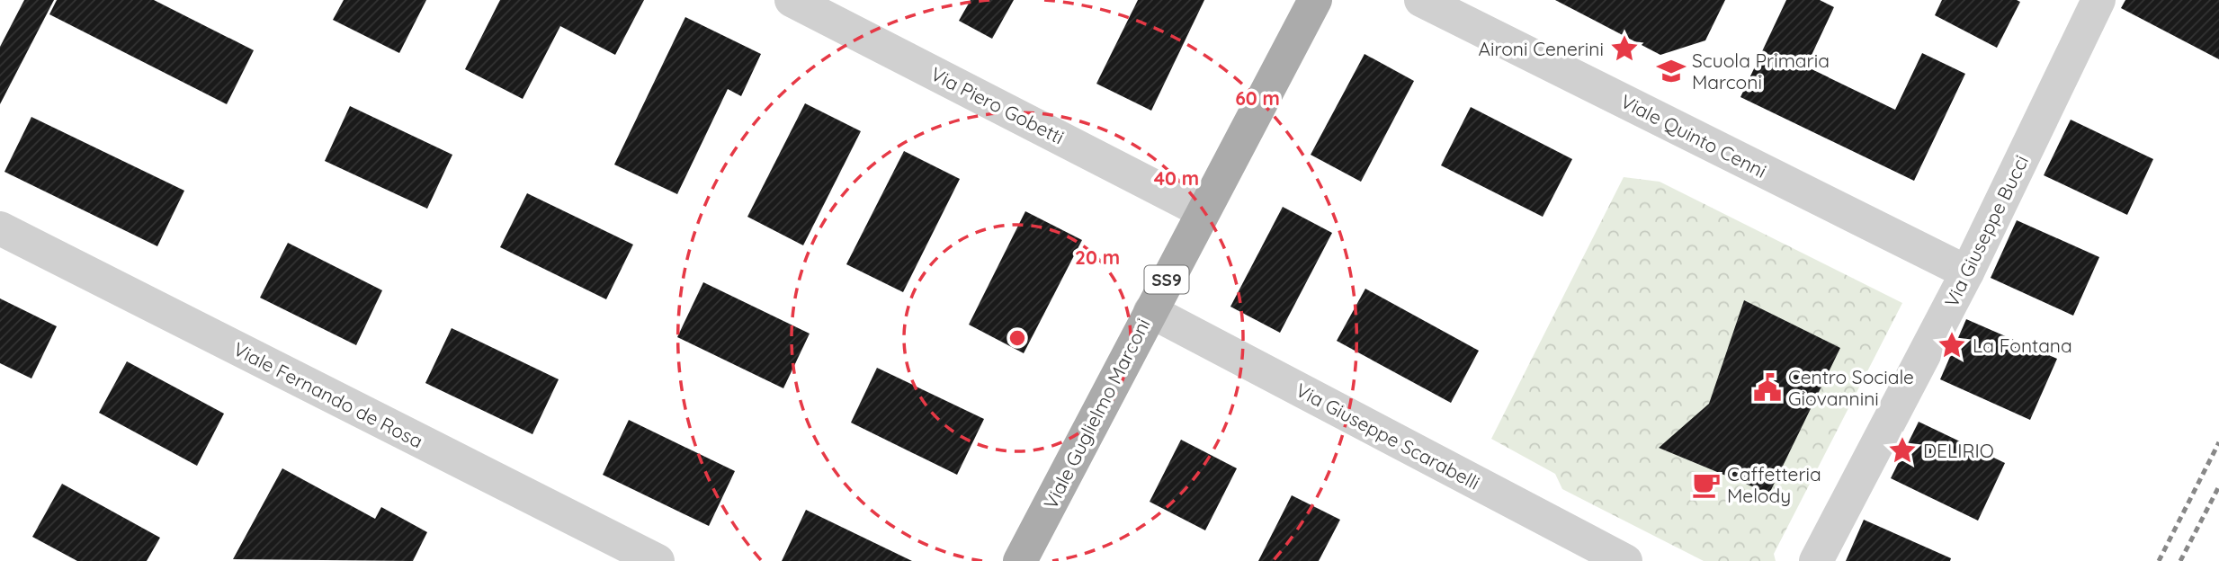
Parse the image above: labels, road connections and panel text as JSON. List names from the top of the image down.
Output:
{
  "streets": {
    "main road": ["SS9", "Viale Guglielmo Marconi"],
    "street": [
      "Via Piero Gobetti",
      "Viale Quinto Cenni",
      "Via Giuseppe Bucci",
      "Viale Fernando de Rosa",
      "Via Giuseppe Scarabelli"
    ]
  },
  "crossings": [
    ["Via Piero Gobetti", "Viale Guglielmo Marconi"],
    ["Viale Quinto Cenni", "Via Giuseppe Bucci"],
    ["Viale Guglielmo Marconi", "Via Giuseppe Scarabelli"]
  ],
  "places": {
    "place": ["Aironi Cenerini", "La Fontana", "DELIRIO"],
    "school or university": ["Scuola Primaria Marconi"],
    "public building": ["Centro Sociale Giovannini"],
    "cafe": ["Caffetteria Melody"]
  },
  "rings": ["60 m", "40 m", "20 m"]
}
